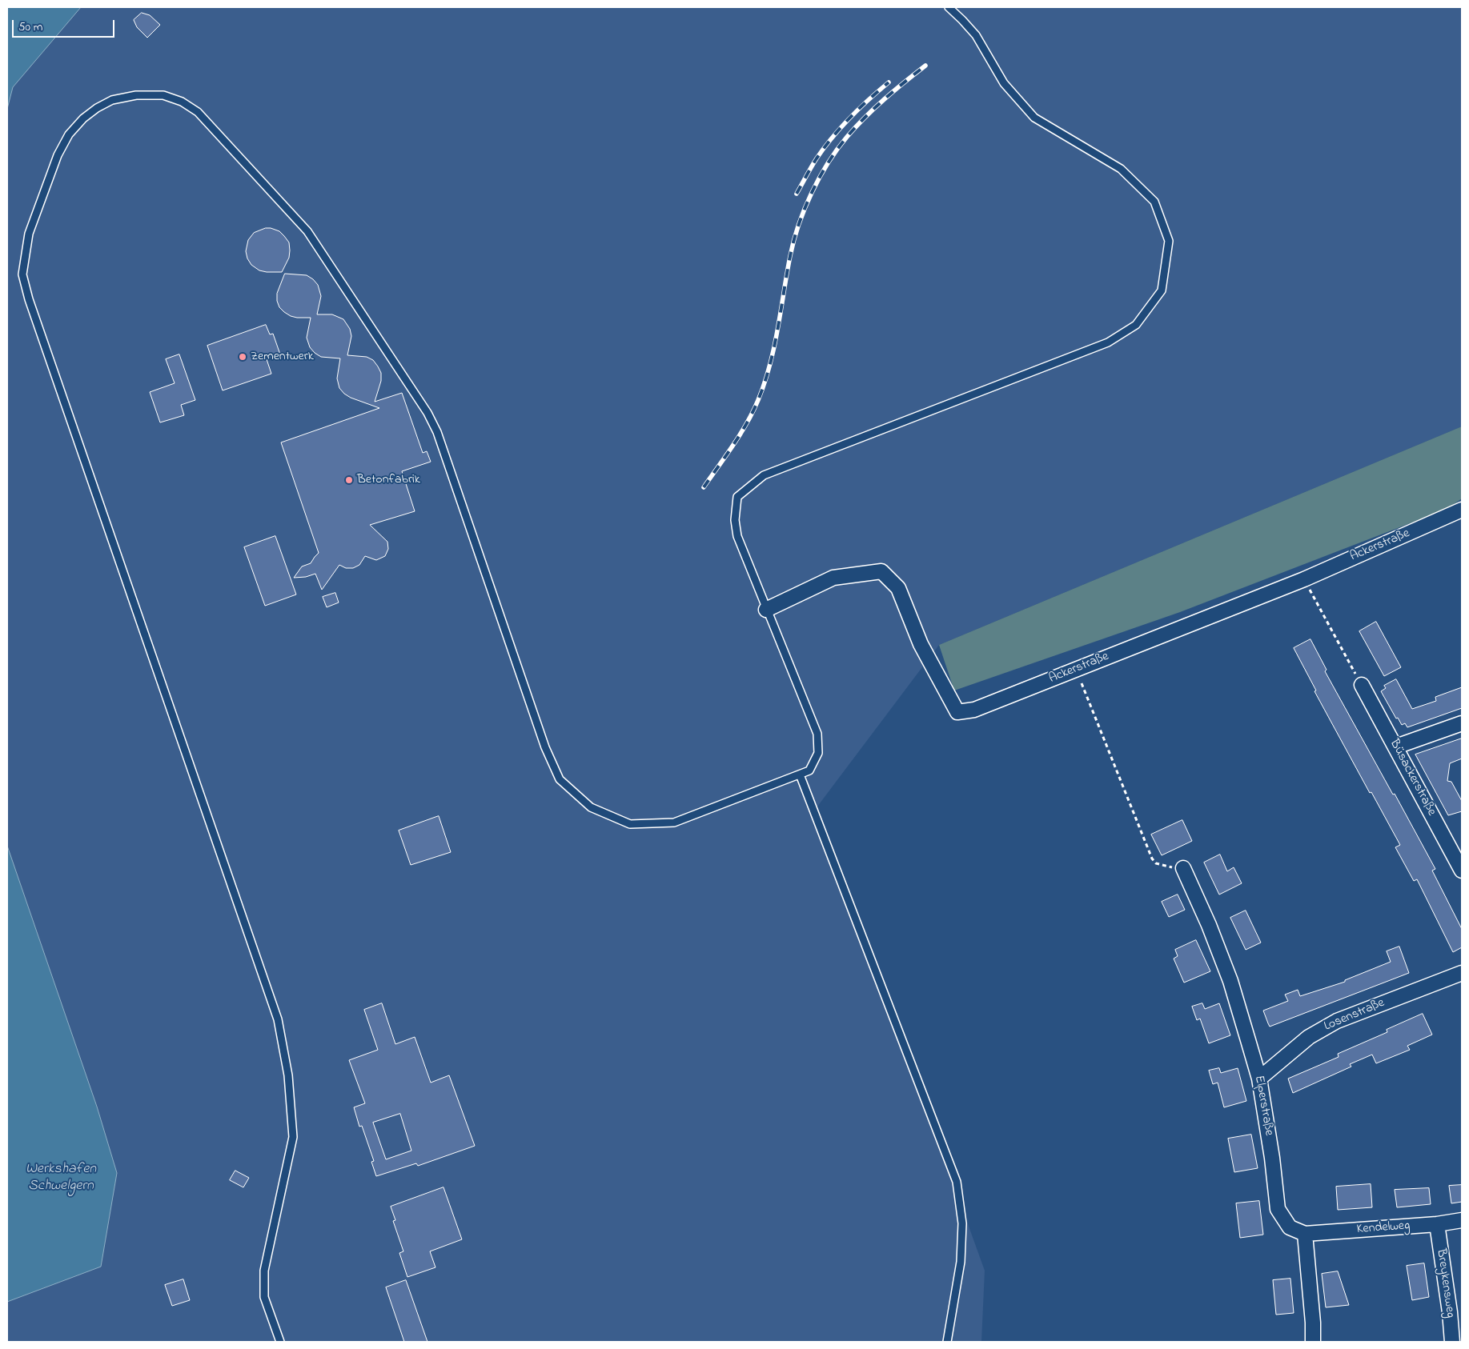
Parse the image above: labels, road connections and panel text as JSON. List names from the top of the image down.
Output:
{
  "streets": {
    "street": [
      "Ackerstraße",
      "Büsackerstraße",
      "Losenstraße",
      "Elperstraße",
      "Kendelweg",
      "Breykensweg"
    ]
  },
  "crossings": [
    ["Losenstraße", "Elperstraße"],
    ["Elperstraße", "Kendelweg"],
    ["Kendelweg", "Breykensweg"]
  ],
  "water": ["Werkshafen Schwelgern"],
  "places": ["Zementwerk", "Betonfabrik"],
  "scale_bar": "50 m"
}
